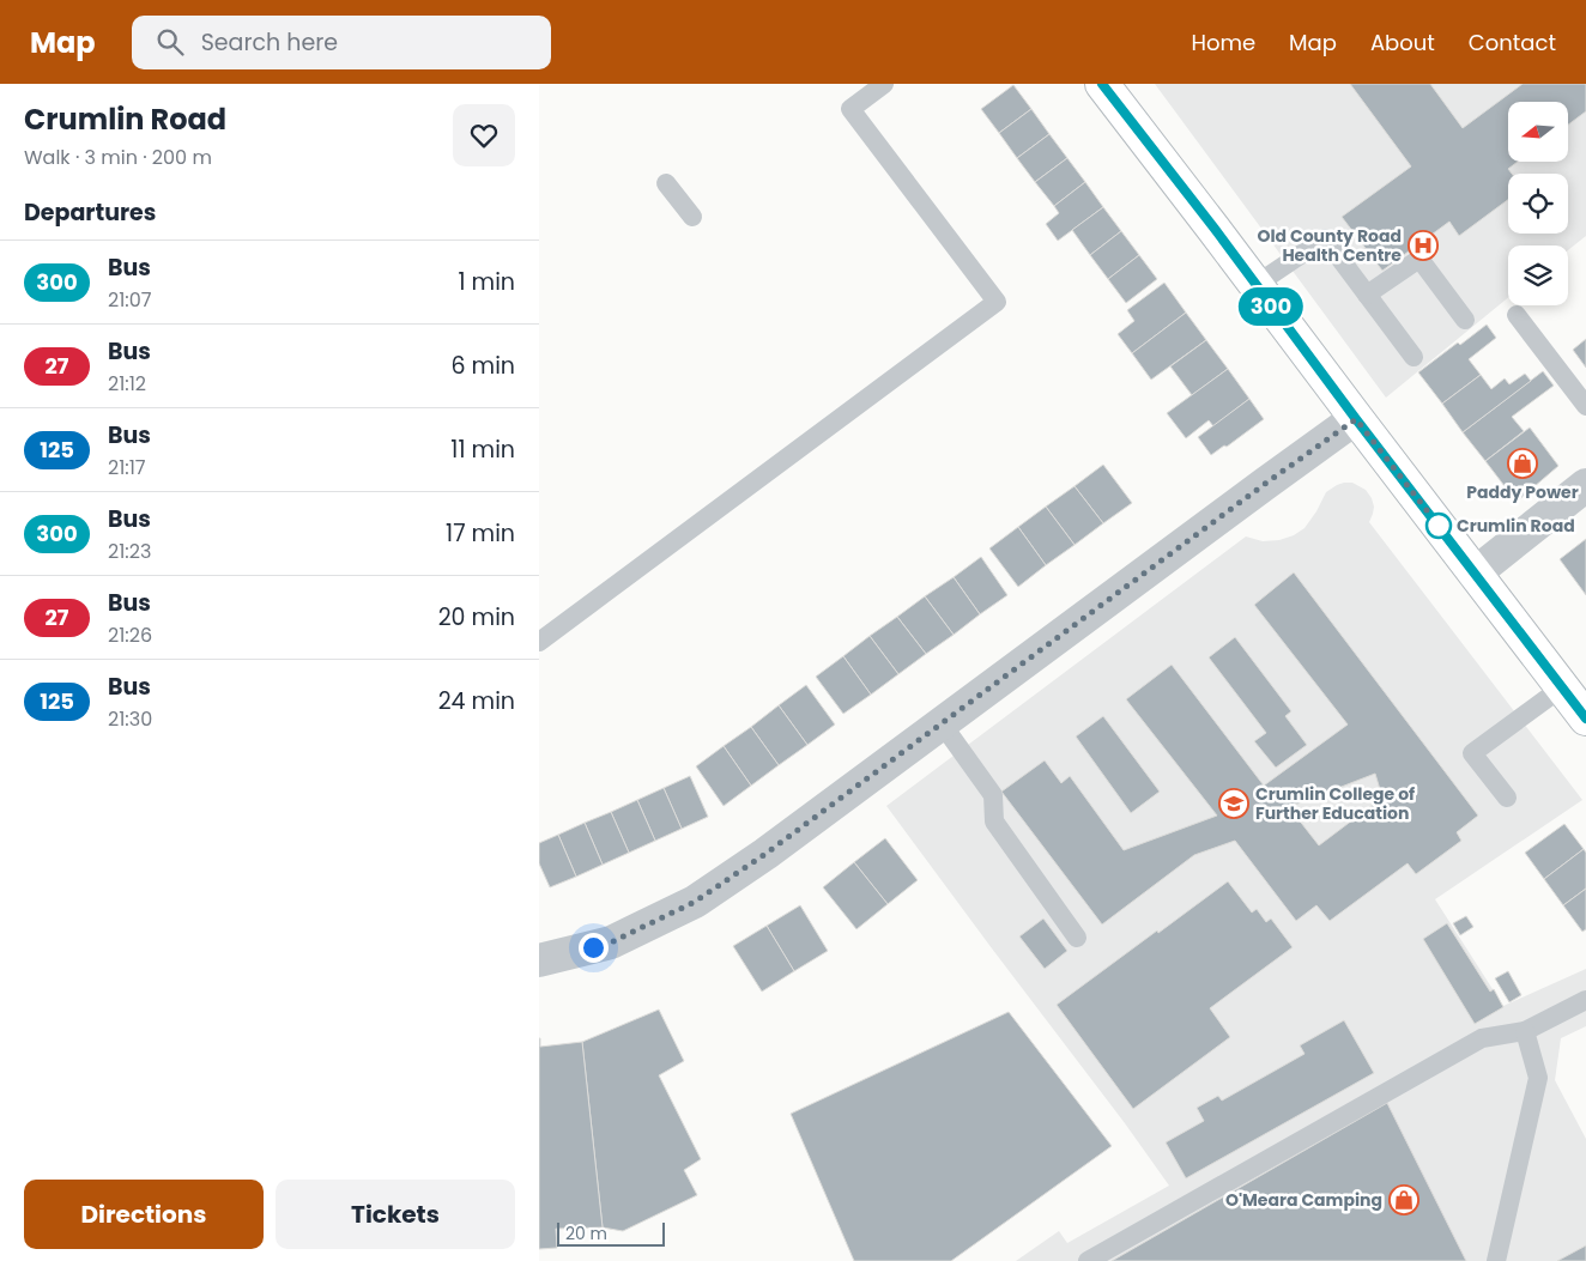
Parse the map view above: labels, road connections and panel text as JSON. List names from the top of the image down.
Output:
{
  "places": {
    "hospital": ["Old County Road Health Centre"],
    "shop": ["Paddy Power", "O'Meara Camping"],
    "other": ["Crumlin Road"],
    "school or university": ["Crumlin College of Further Education"]
  },
  "lines": ["bus line 300"],
  "scale_bar": "20 m",
  "north": "left",
  "page": {
    "header": "Map",
    "search": "Search here",
    "nav": [
      "Home",
      "Map",
      "About",
      "Contact"
    ],
    "heading": [
      ["Crumlin Road", "Walk · 3 min · 200 m"],
      "Departures"
    ],
    "on_map": "300",
    "list": [
      {
        "mark": "300",
        "name": "Bus",
        "note": "21:07",
        "value": "1 min"
      },
      {
        "mark": "27",
        "name": "Bus",
        "note": "21:12",
        "value": "6 min"
      },
      {
        "mark": "125",
        "name": "Bus",
        "note": "21:17",
        "value": "11 min"
      },
      {
        "mark": "300",
        "name": "Bus",
        "note": "21:23",
        "value": "17 min"
      },
      {
        "mark": "27",
        "name": "Bus",
        "note": "21:26",
        "value": "20 min"
      },
      {
        "mark": "125",
        "name": "Bus",
        "note": "21:30",
        "value": "24 min"
      }
    ],
    "buttons": ["Directions", "Tickets"],
    "scale": "20 m"
  }
}
